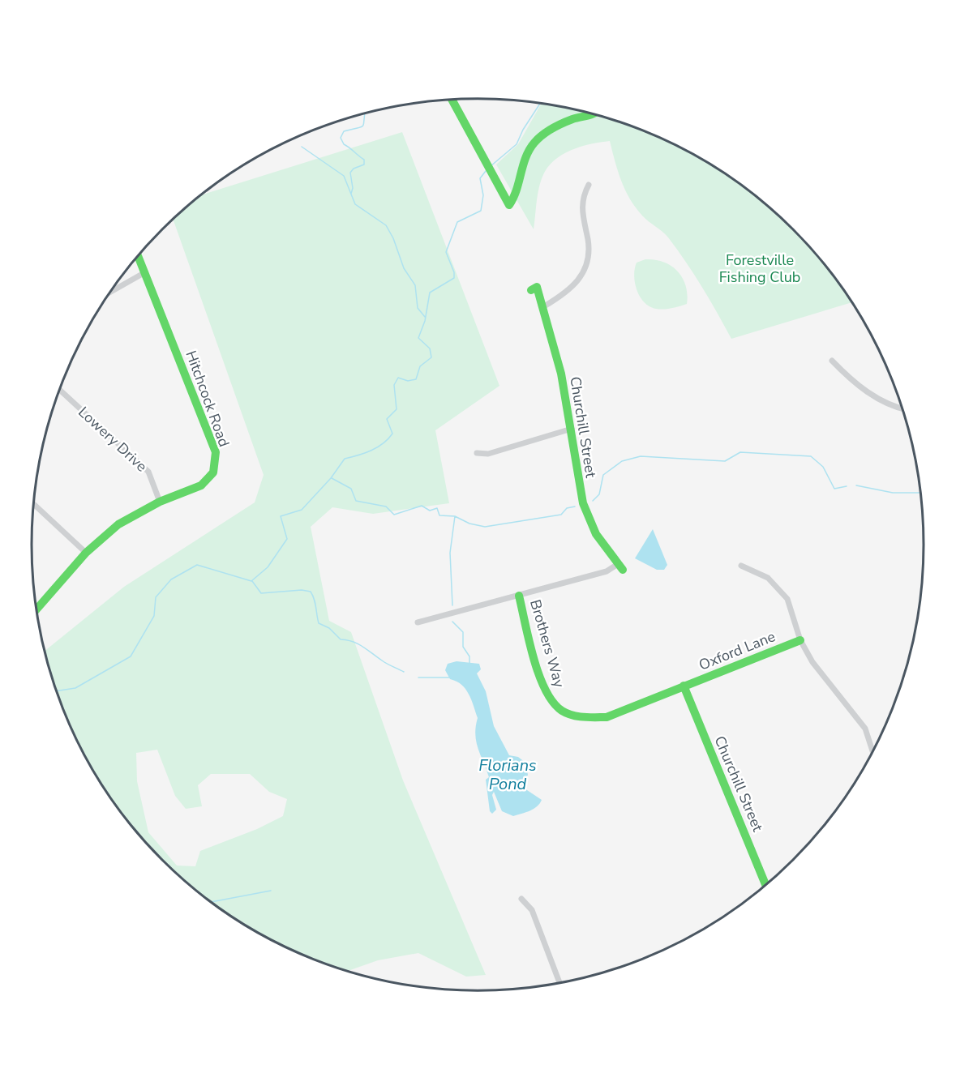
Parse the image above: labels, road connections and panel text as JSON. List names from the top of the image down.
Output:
{
  "streets": {
    "street": [
      "Hitchcock Road",
      "Churchill Street",
      "Lowery Drive",
      "Brothers Way",
      "Oxford Lane"
    ]
  },
  "crossings": [
    ["Hitchcock Road", "Lowery Drive"],
    ["Churchill Street", "Brothers Way"],
    ["Churchill Street", "Oxford Lane"],
    ["Brothers Way", "Oxford Lane"]
  ],
  "water": ["Florians Pond"],
  "parks": ["Forestville Fishing Club"]
}
